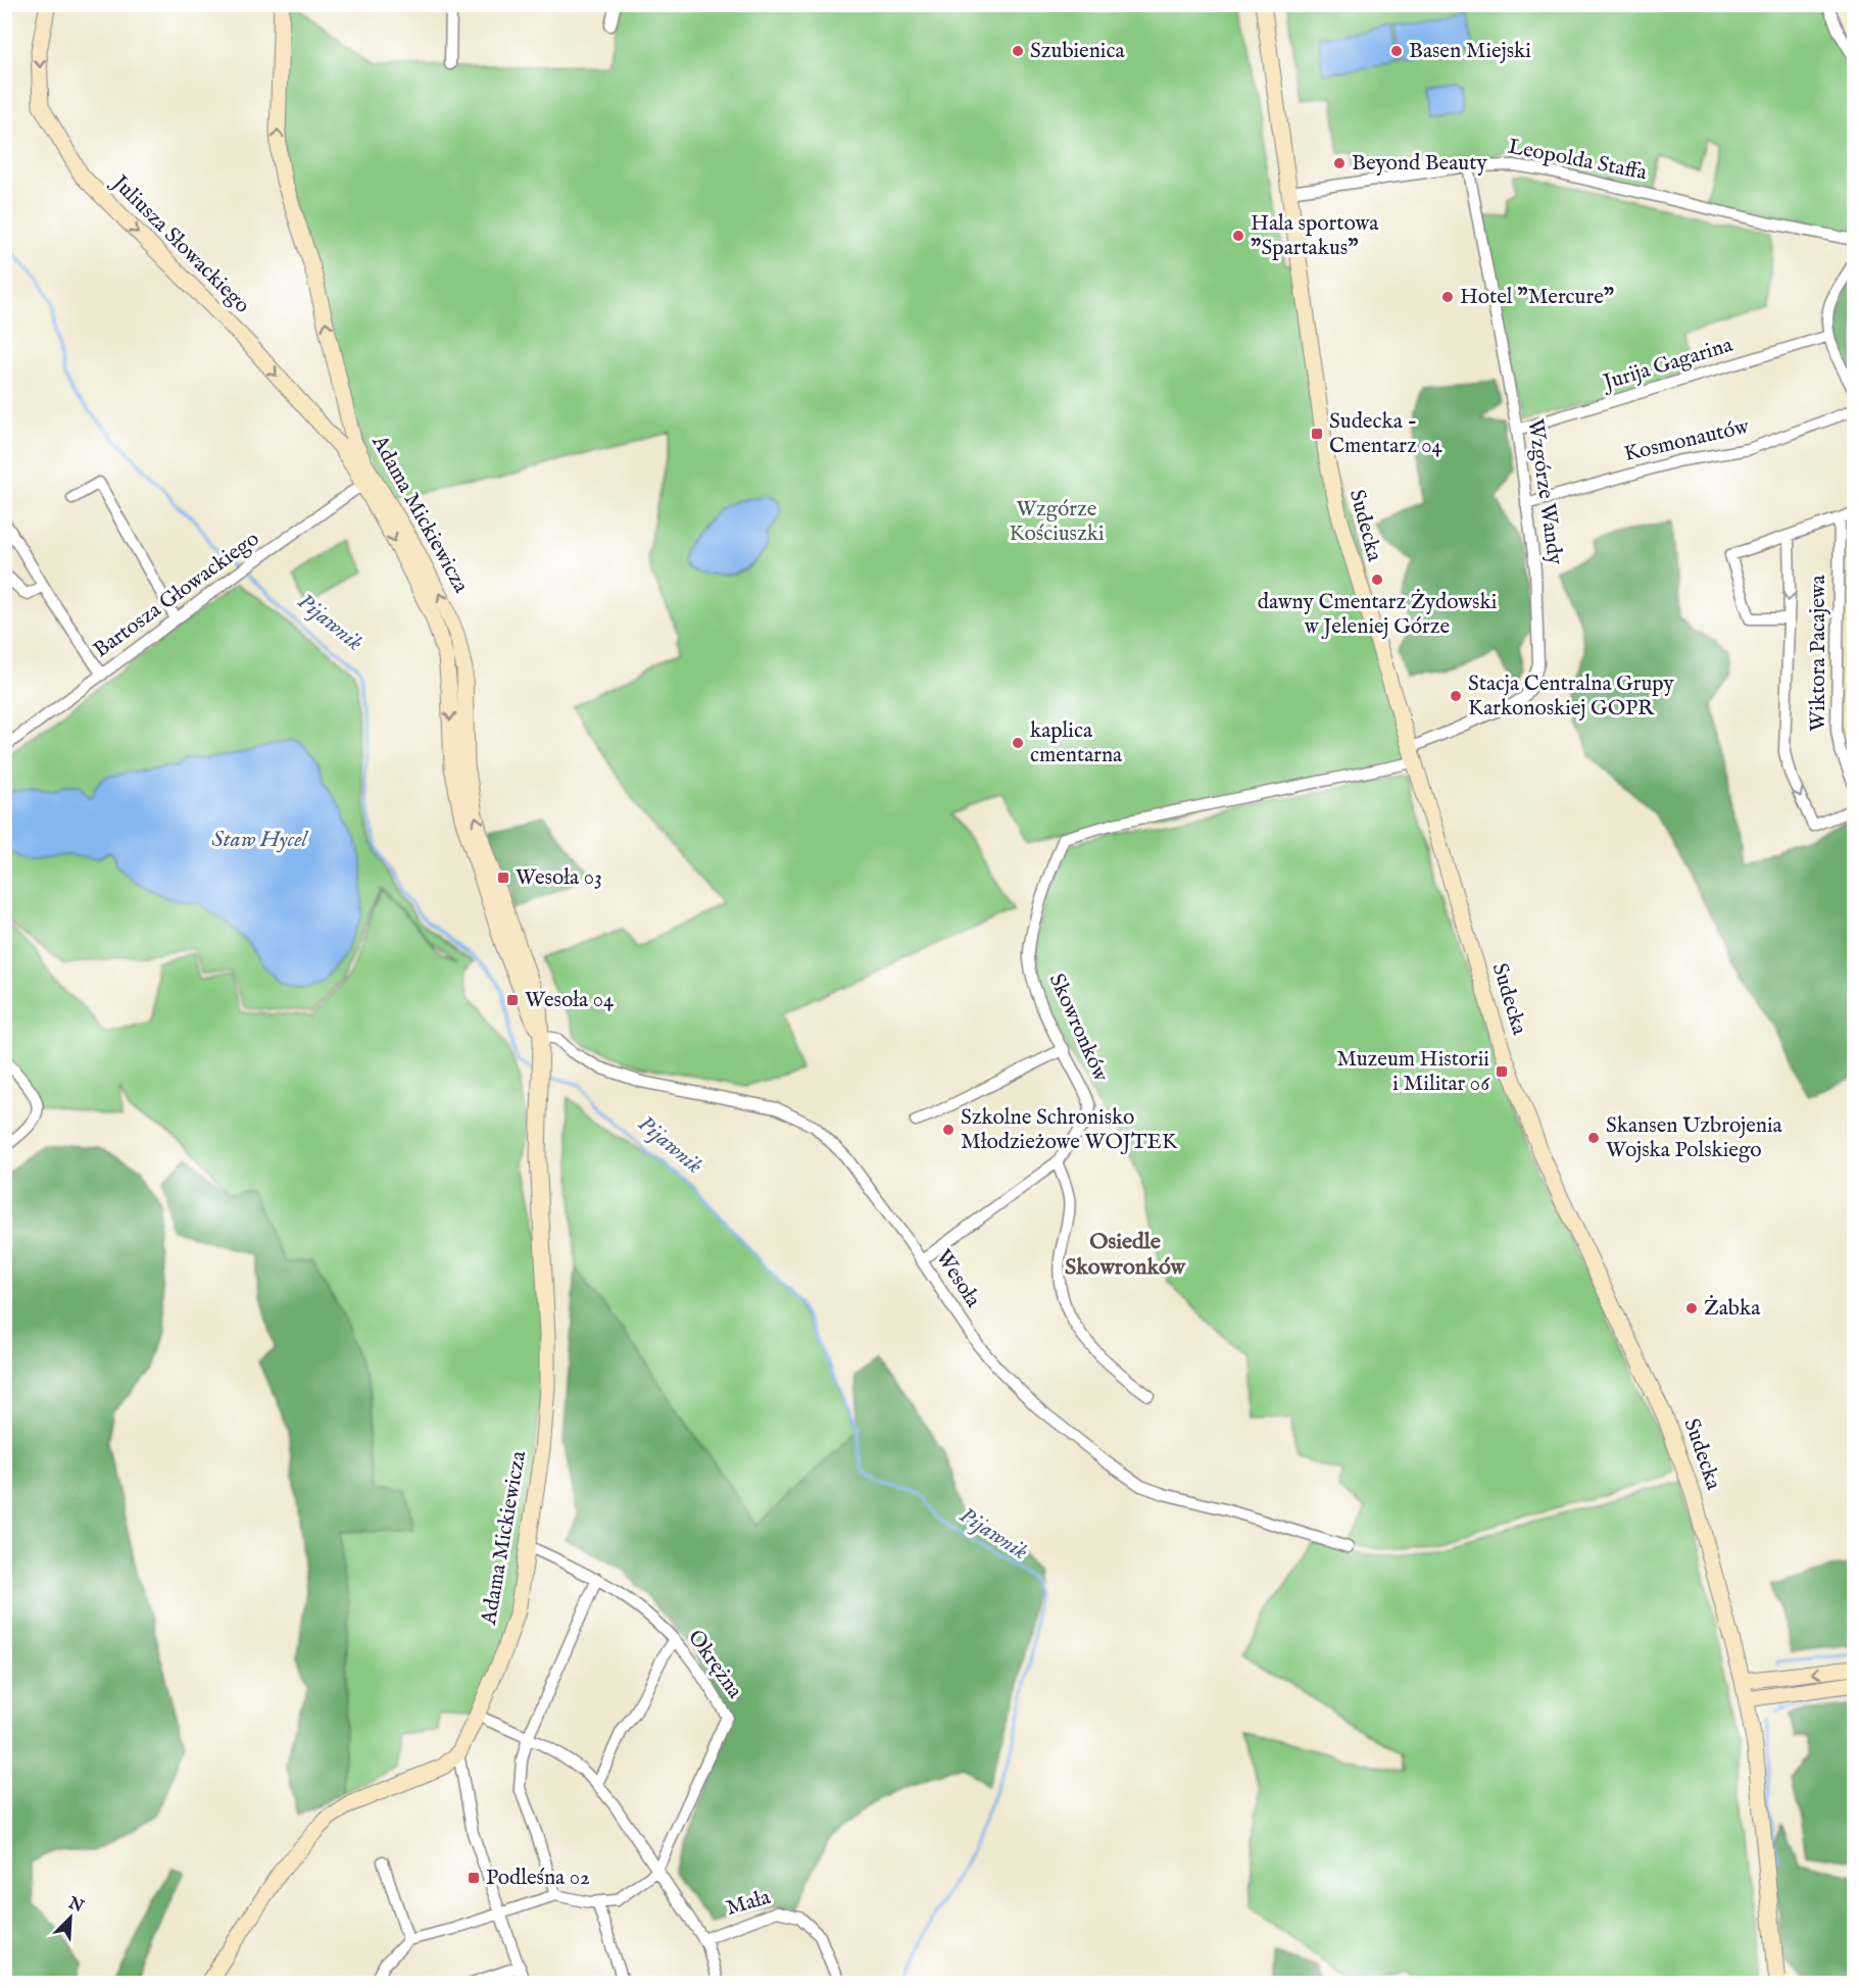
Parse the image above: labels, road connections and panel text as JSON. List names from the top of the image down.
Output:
{
  "streets": {
    "street": [
      "Leopolda Staffa",
      "Juliusza Słowackiego",
      "Jurija Gagarina",
      "Kosmonautów",
      "Wzgórze Wandy",
      "Adama Mickiewicza",
      "Sudecka",
      "Bartosza Głowackiego",
      "Wiktora Pacajewa",
      "Skowronków",
      "Wesoła",
      "Okrężna",
      "Mała"
    ]
  },
  "crossings": [
    ["Leopolda Staffa", "Wzgórze Wandy"],
    ["Leopolda Staffa", "Sudecka"],
    ["Juliusza Słowackiego", "Adama Mickiewicza"],
    ["Juliusza Słowackiego", "Bartosza Głowackiego"],
    ["Jurija Gagarina", "Wzgórze Wandy"],
    ["Kosmonautów", "Wzgórze Wandy"],
    ["Wzgórze Wandy", "Sudecka"],
    ["Wzgórze Wandy", "Skowronków"],
    ["Adama Mickiewicza", "Bartosza Głowackiego"],
    ["Adama Mickiewicza", "Wesoła"],
    ["Adama Mickiewicza", "Okrężna"],
    ["Sudecka", "Skowronków"],
    ["Skowronków", "Wesoła"]
  ],
  "one_way": ["Juliusza Słowackiego"],
  "districts": ["Osiedle Skowronków"],
  "water": ["Pijawnik", "Staw Hycel"],
  "parks": ["Wzgórze Kościuszki"],
  "places": {
    "other": [
      "Szubienica",
      "Basen Miejski",
      "Beyond Beauty",
      "Hala sportowa \"Spartakus\"",
      "Hotel \"Mercure\"",
      "dawny Cmentarz Żydowski w Jeleniej Górze",
      "Stacja Centralna Grupy Karkonoskiej GOPR",
      "kaplica cmentarna",
      "Szkolne Schronisko Młodzieżowe WOJTEK",
      "Skansen Uzbrojenia Wojska Polskiego",
      "Żabka"
    ],
    "transit": [
      "Sudecka - Cmentarz 04",
      "Wesoła 03",
      "Wesoła 04",
      "Muzeum Historii i Militar 06",
      "Podleśna 02"
    ]
  },
  "north": "top right"
}
